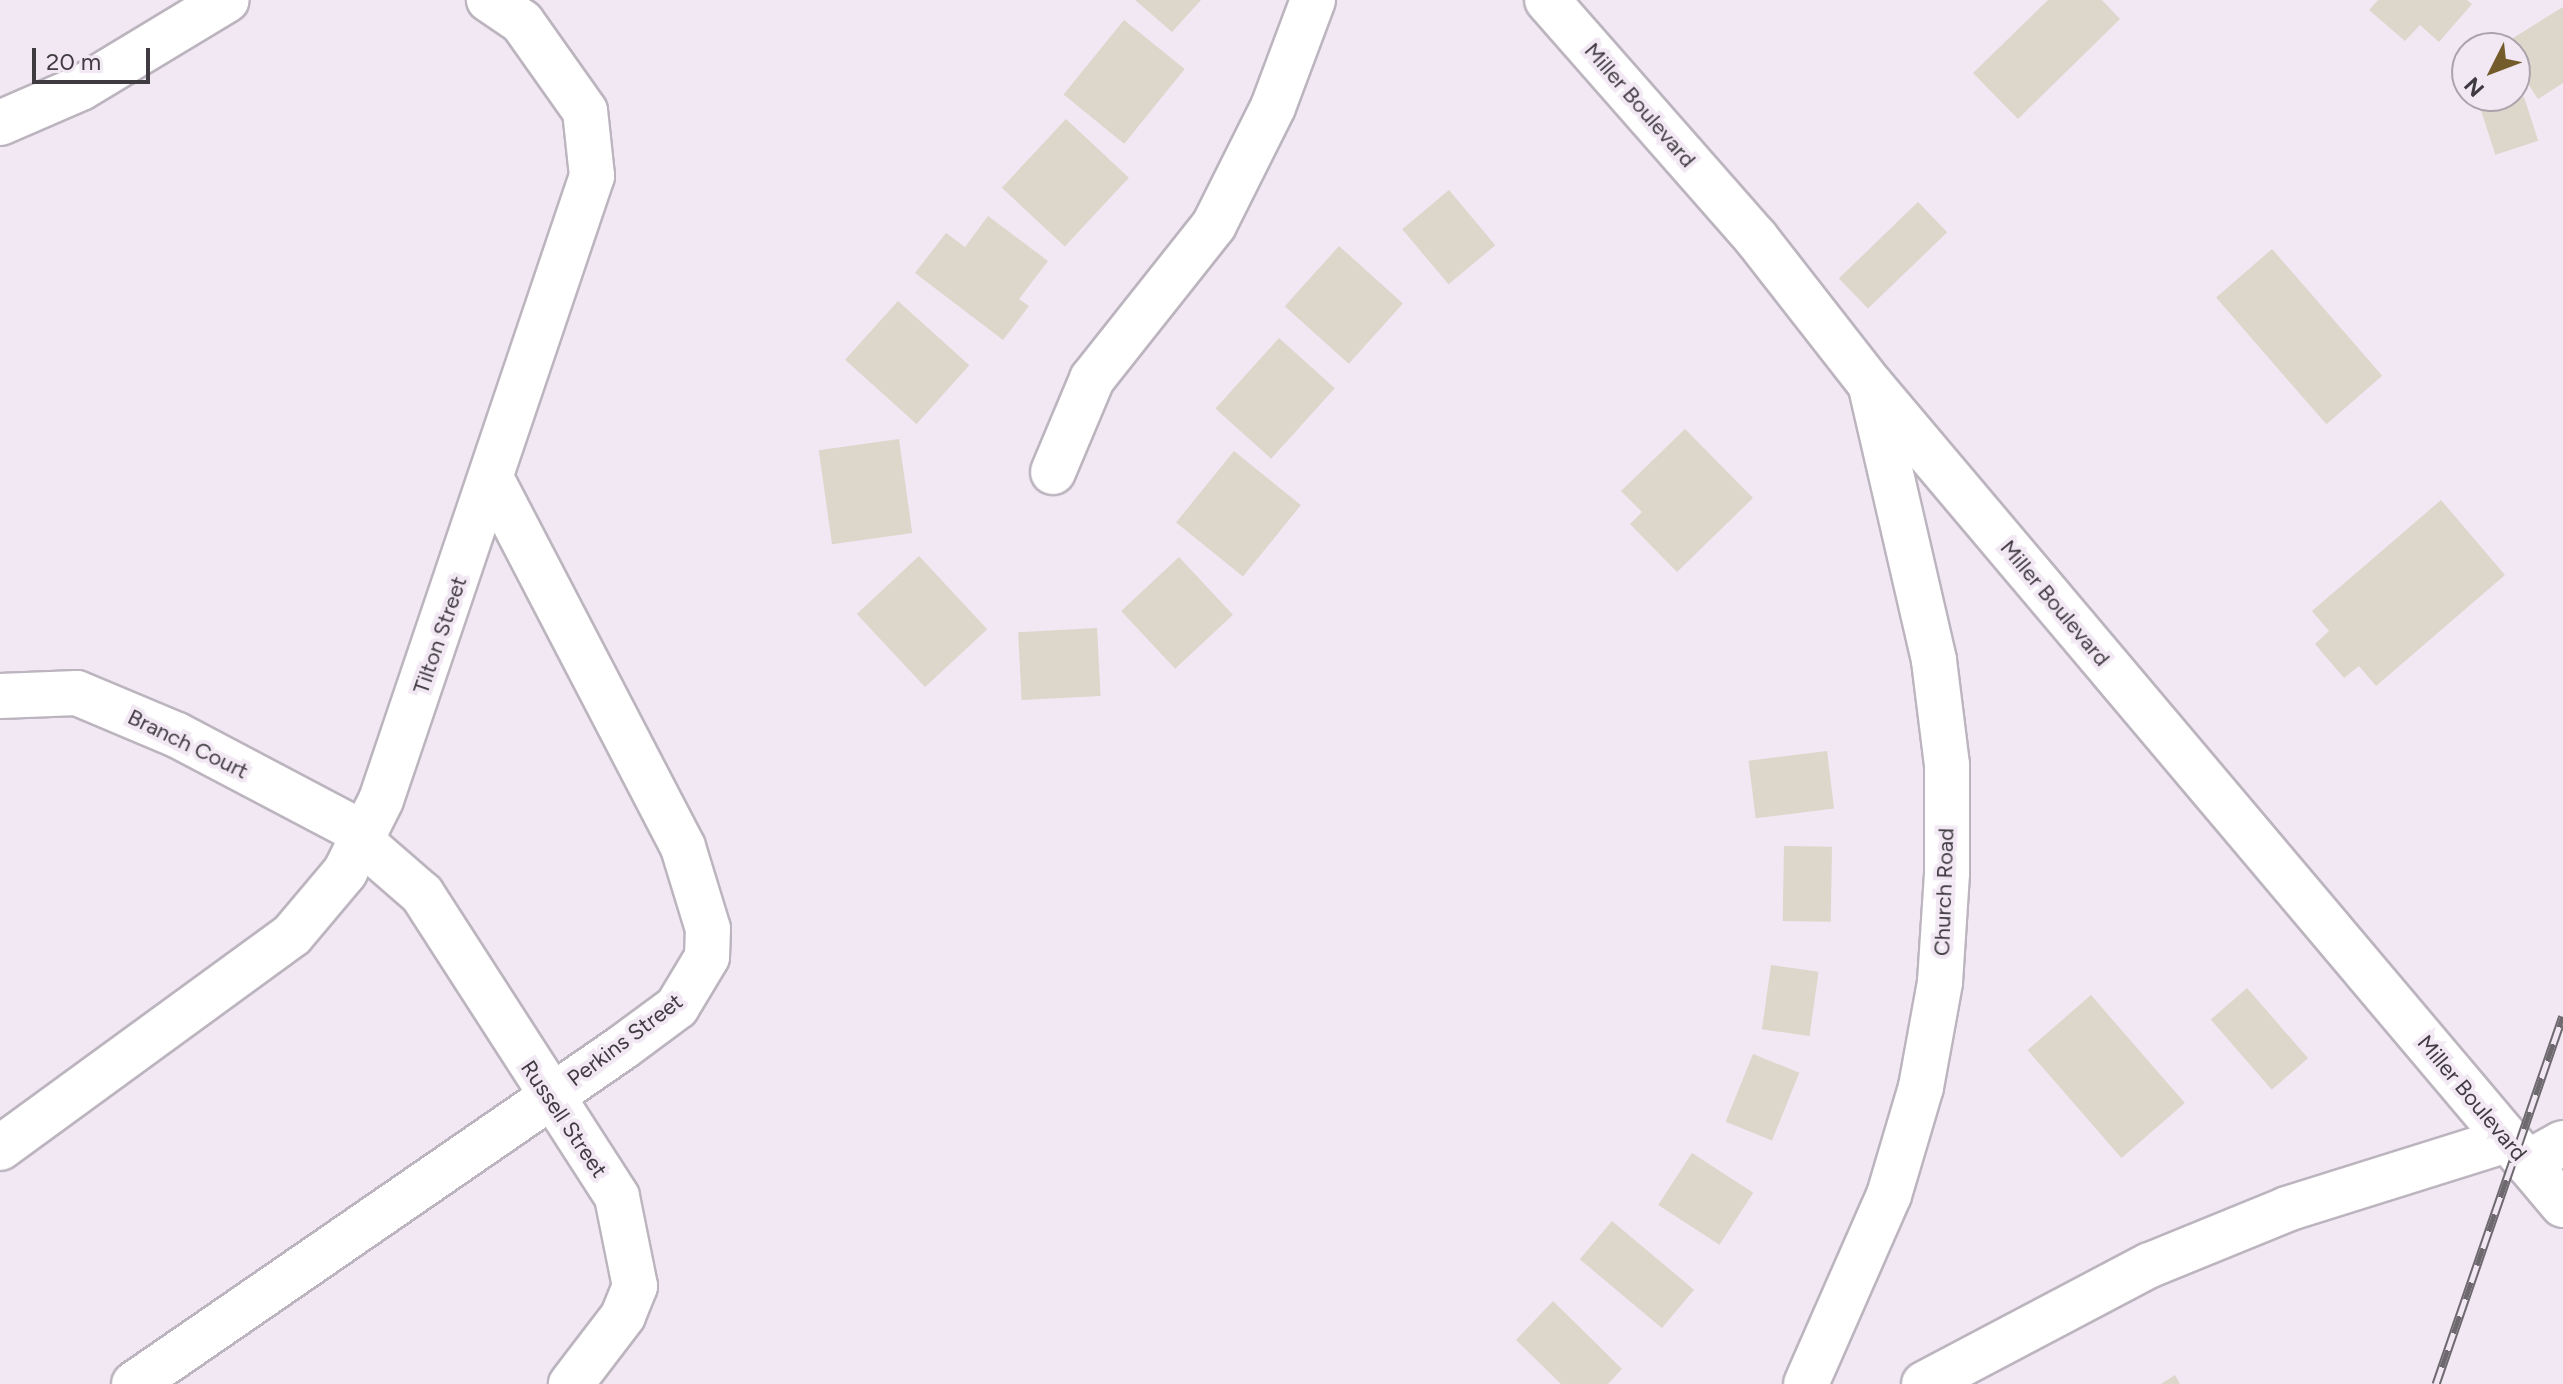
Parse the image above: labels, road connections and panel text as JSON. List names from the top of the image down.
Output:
{
  "streets": {
    "street": [
      "Miller Boulevard",
      "Tilton Street",
      "Branch Court",
      "Church Road",
      "Perkins Street",
      "Russell Street"
    ]
  },
  "crossings": [
    ["Miller Boulevard", "Church Road"],
    ["Tilton Street", "Branch Court"],
    ["Tilton Street", "Perkins Street"],
    ["Tilton Street", "Russell Street"],
    ["Branch Court", "Russell Street"],
    ["Perkins Street", "Russell Street"]
  ],
  "scale_bar": "20 m",
  "north": "bottom left"
}
